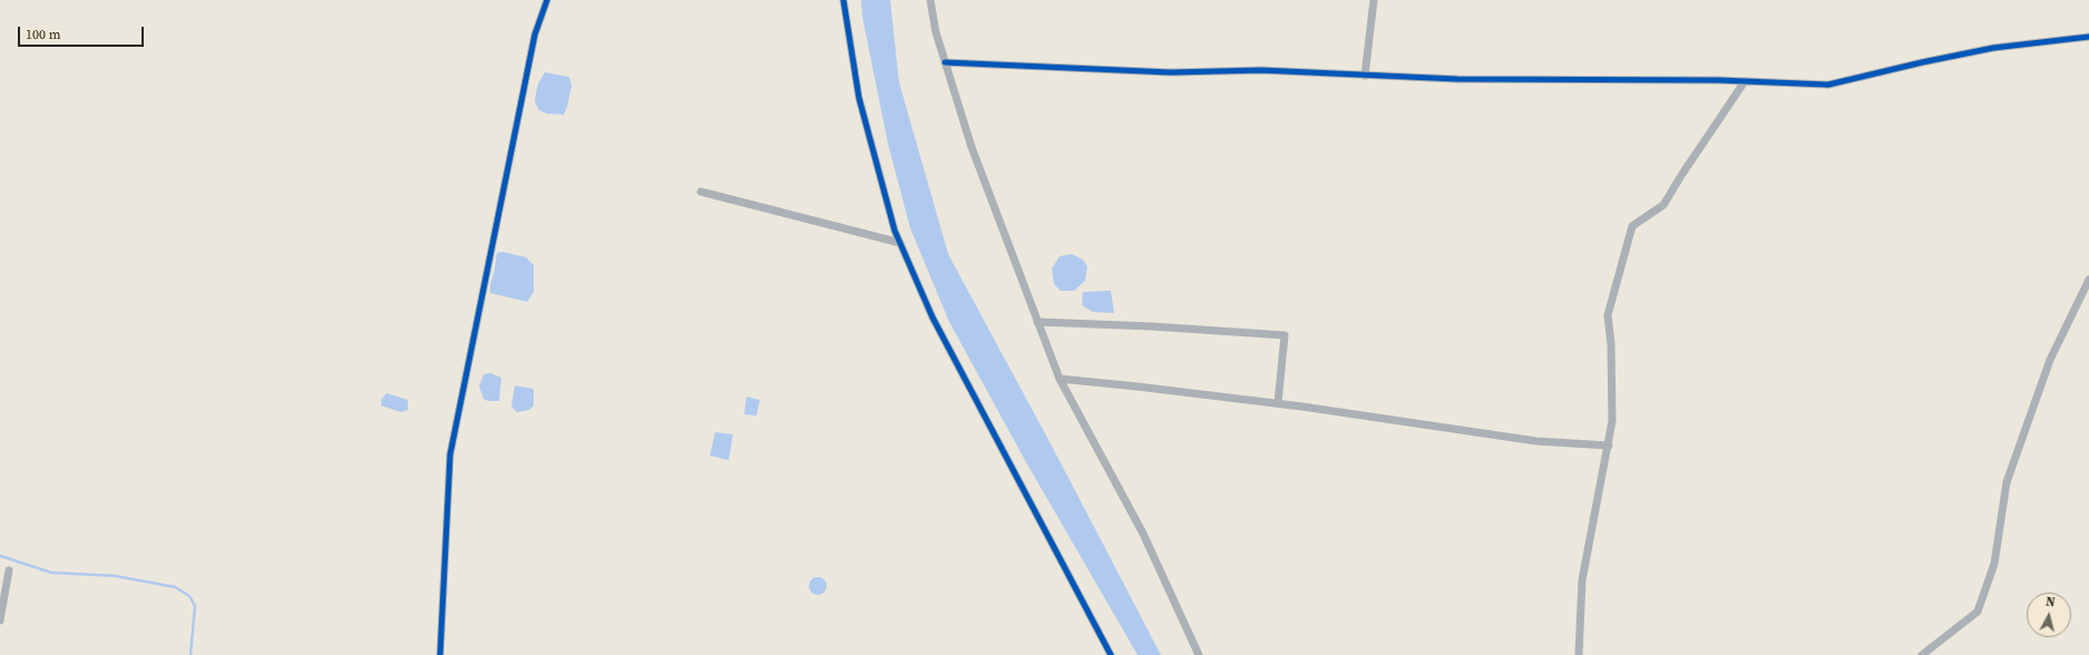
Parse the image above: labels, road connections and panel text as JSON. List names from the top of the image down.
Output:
{
  "scale_bar": "100 m",
  "north": "top"
}
